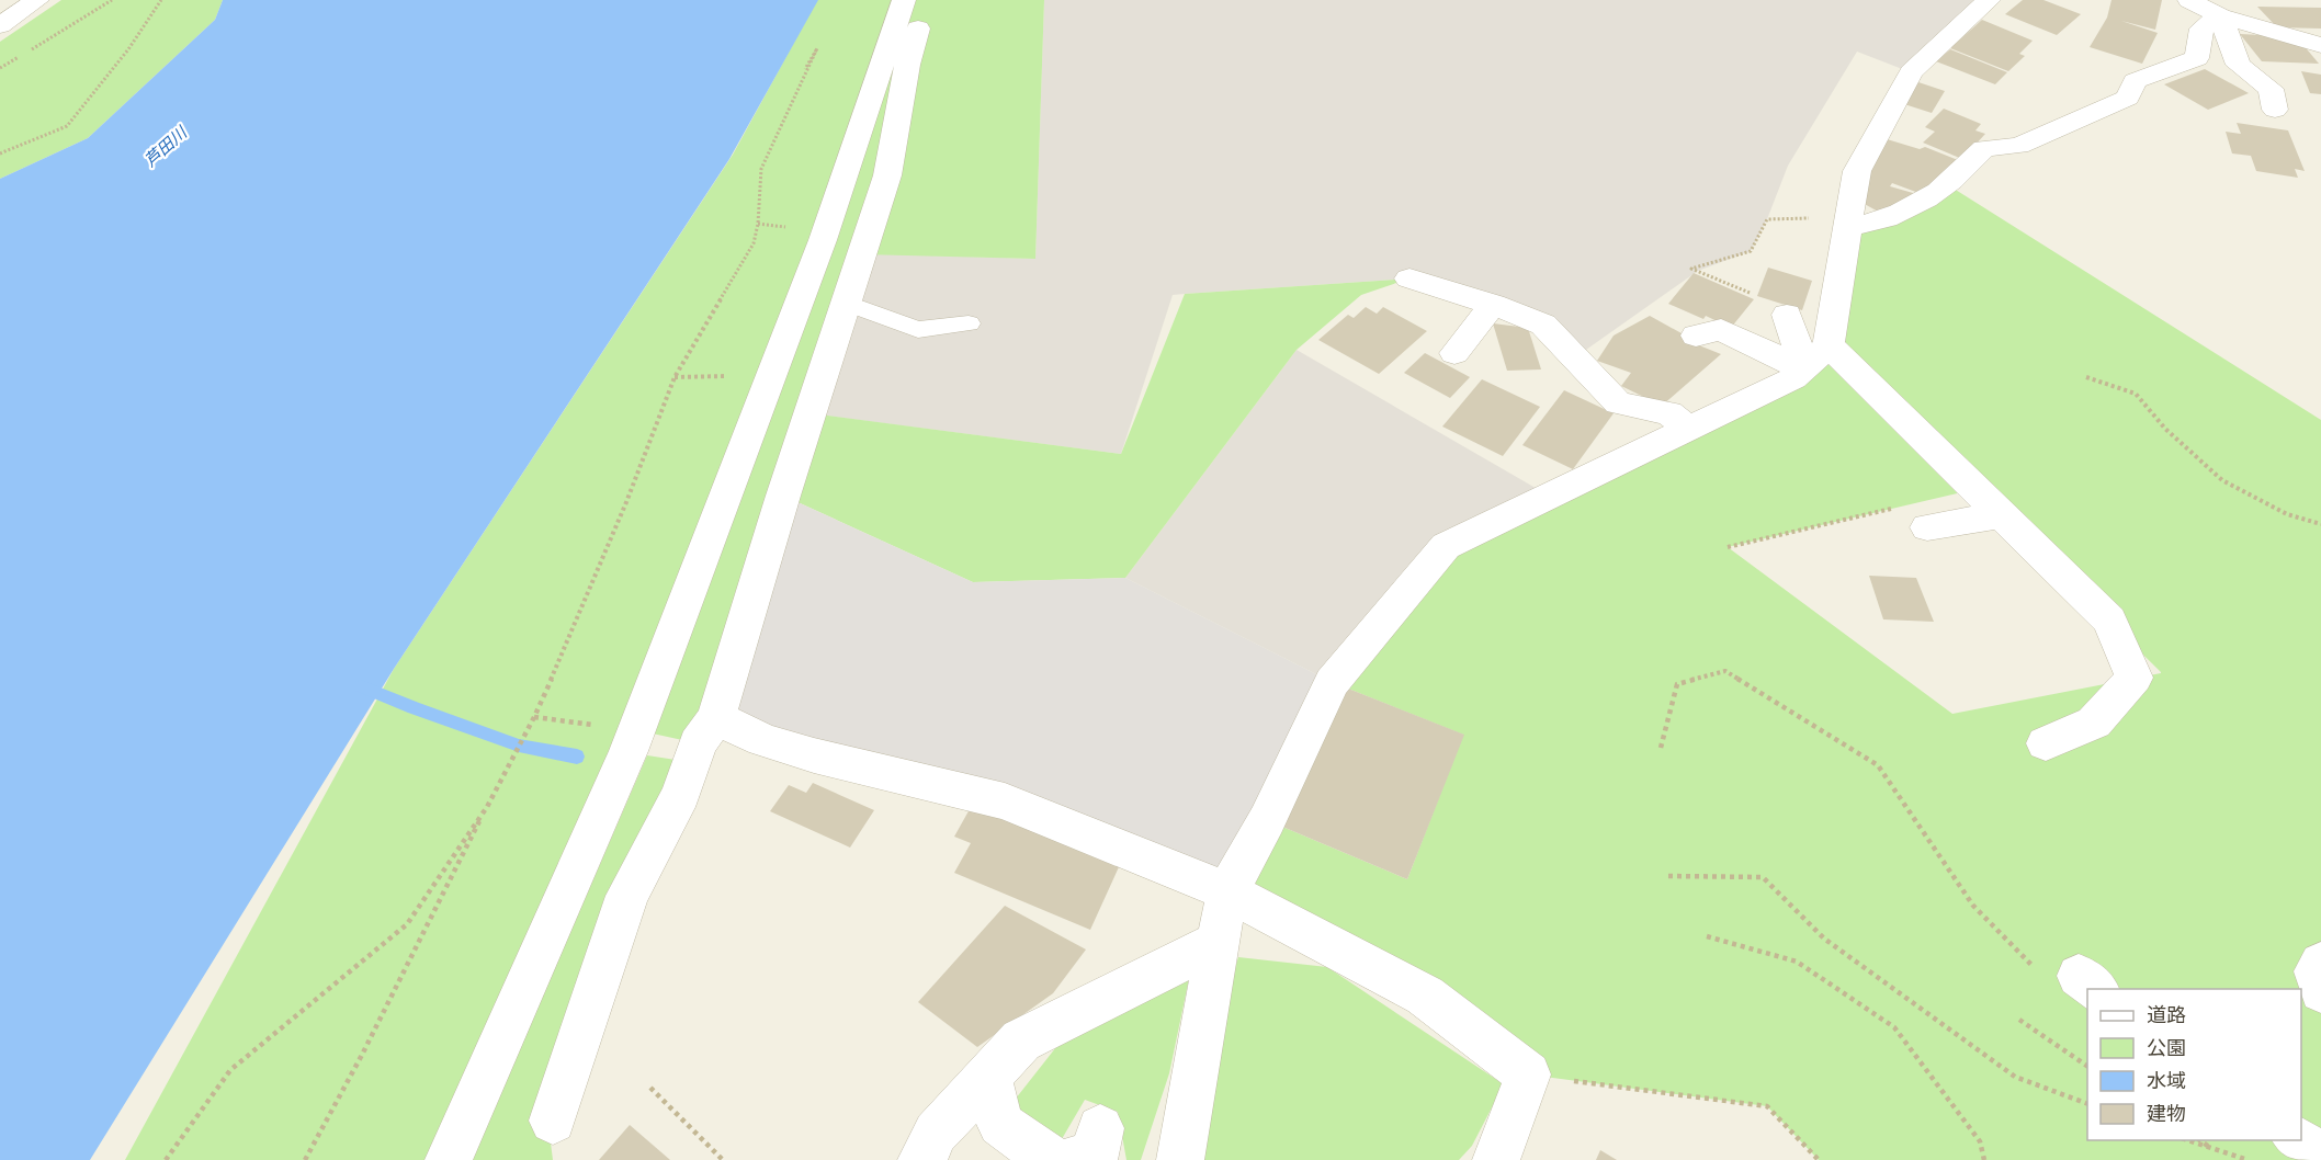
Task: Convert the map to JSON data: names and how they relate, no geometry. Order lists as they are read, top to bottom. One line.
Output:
{"water":["芦田川"],"legend":["道路","公園","水域","建物"]}
